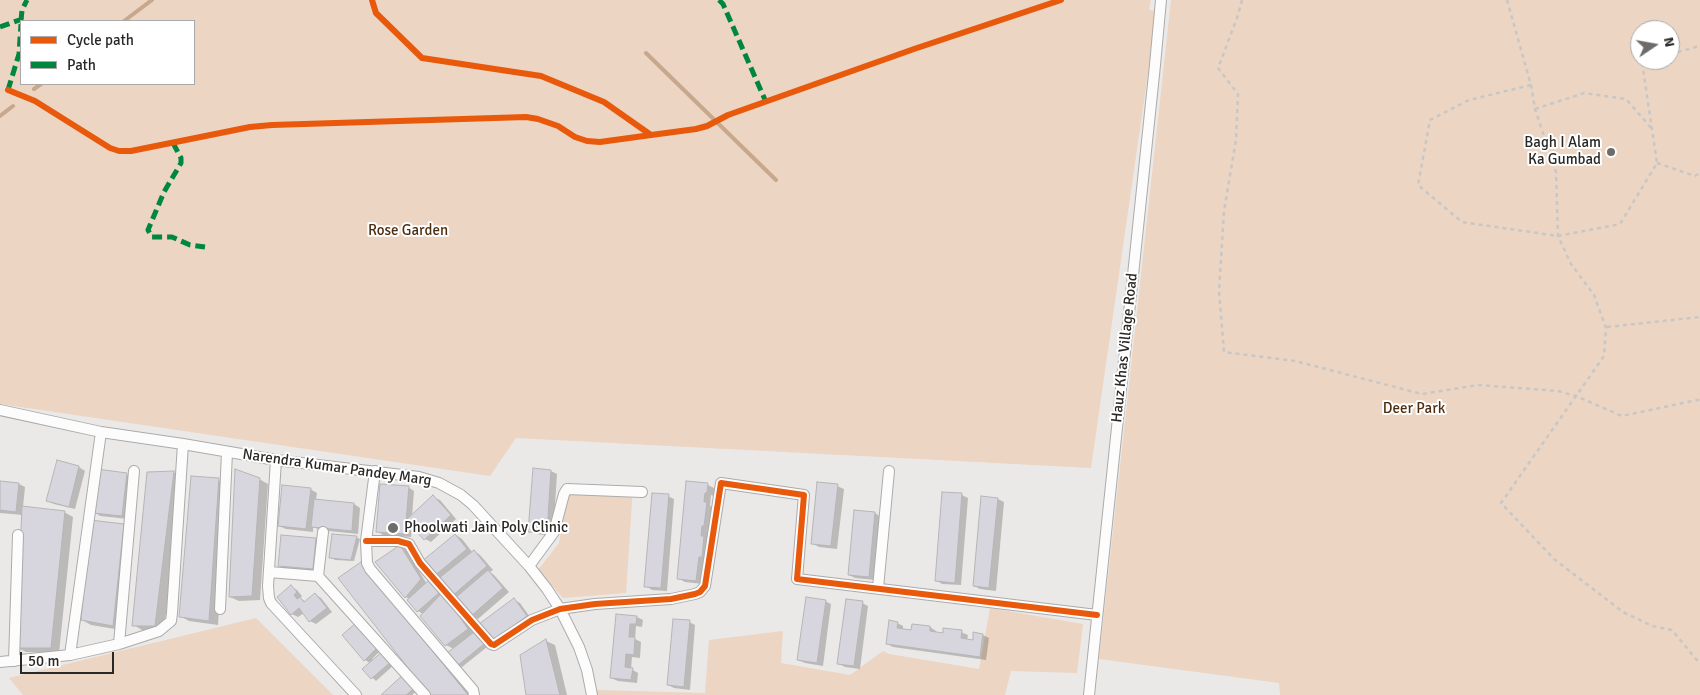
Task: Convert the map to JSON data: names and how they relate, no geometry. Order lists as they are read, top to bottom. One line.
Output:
{"streets":{"street":["Hauz Khas Village Road","Narendra Kumar Pandey Marg"]},"parks":["Rose Garden","Deer Park"],"places":["Bagh I Alam Ka Gumbad","Phoolwati Jain Poly Clinic"],"legend":["Cycle path","Path"],"scale_bar":"50 m","north":"right"}
